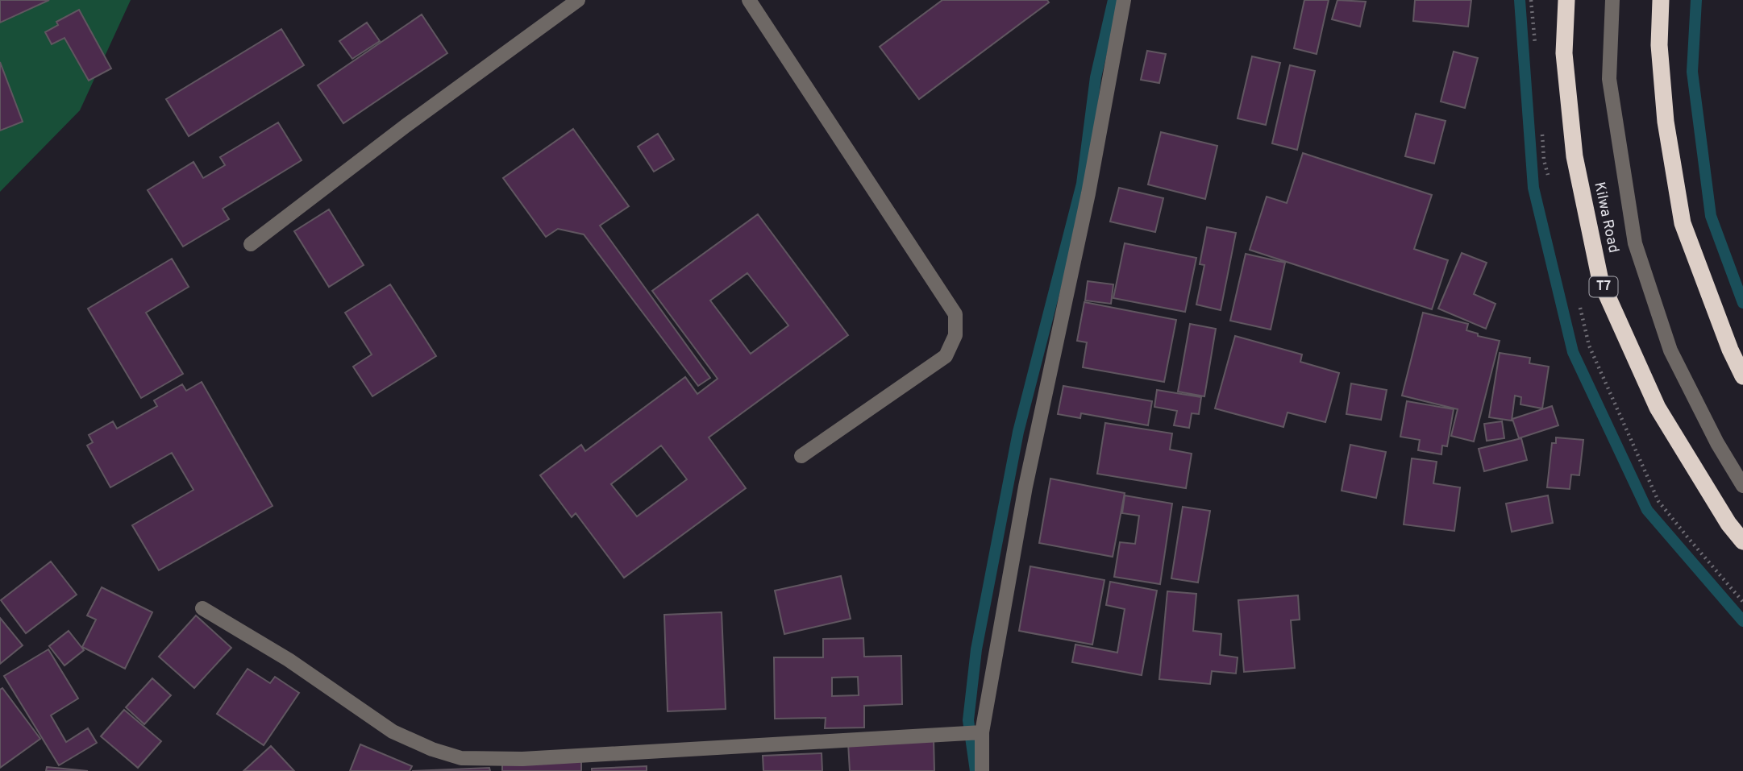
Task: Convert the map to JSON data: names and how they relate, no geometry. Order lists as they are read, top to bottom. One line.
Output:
{"streets":{"highway":["Kilwa Road","T7"]}}
